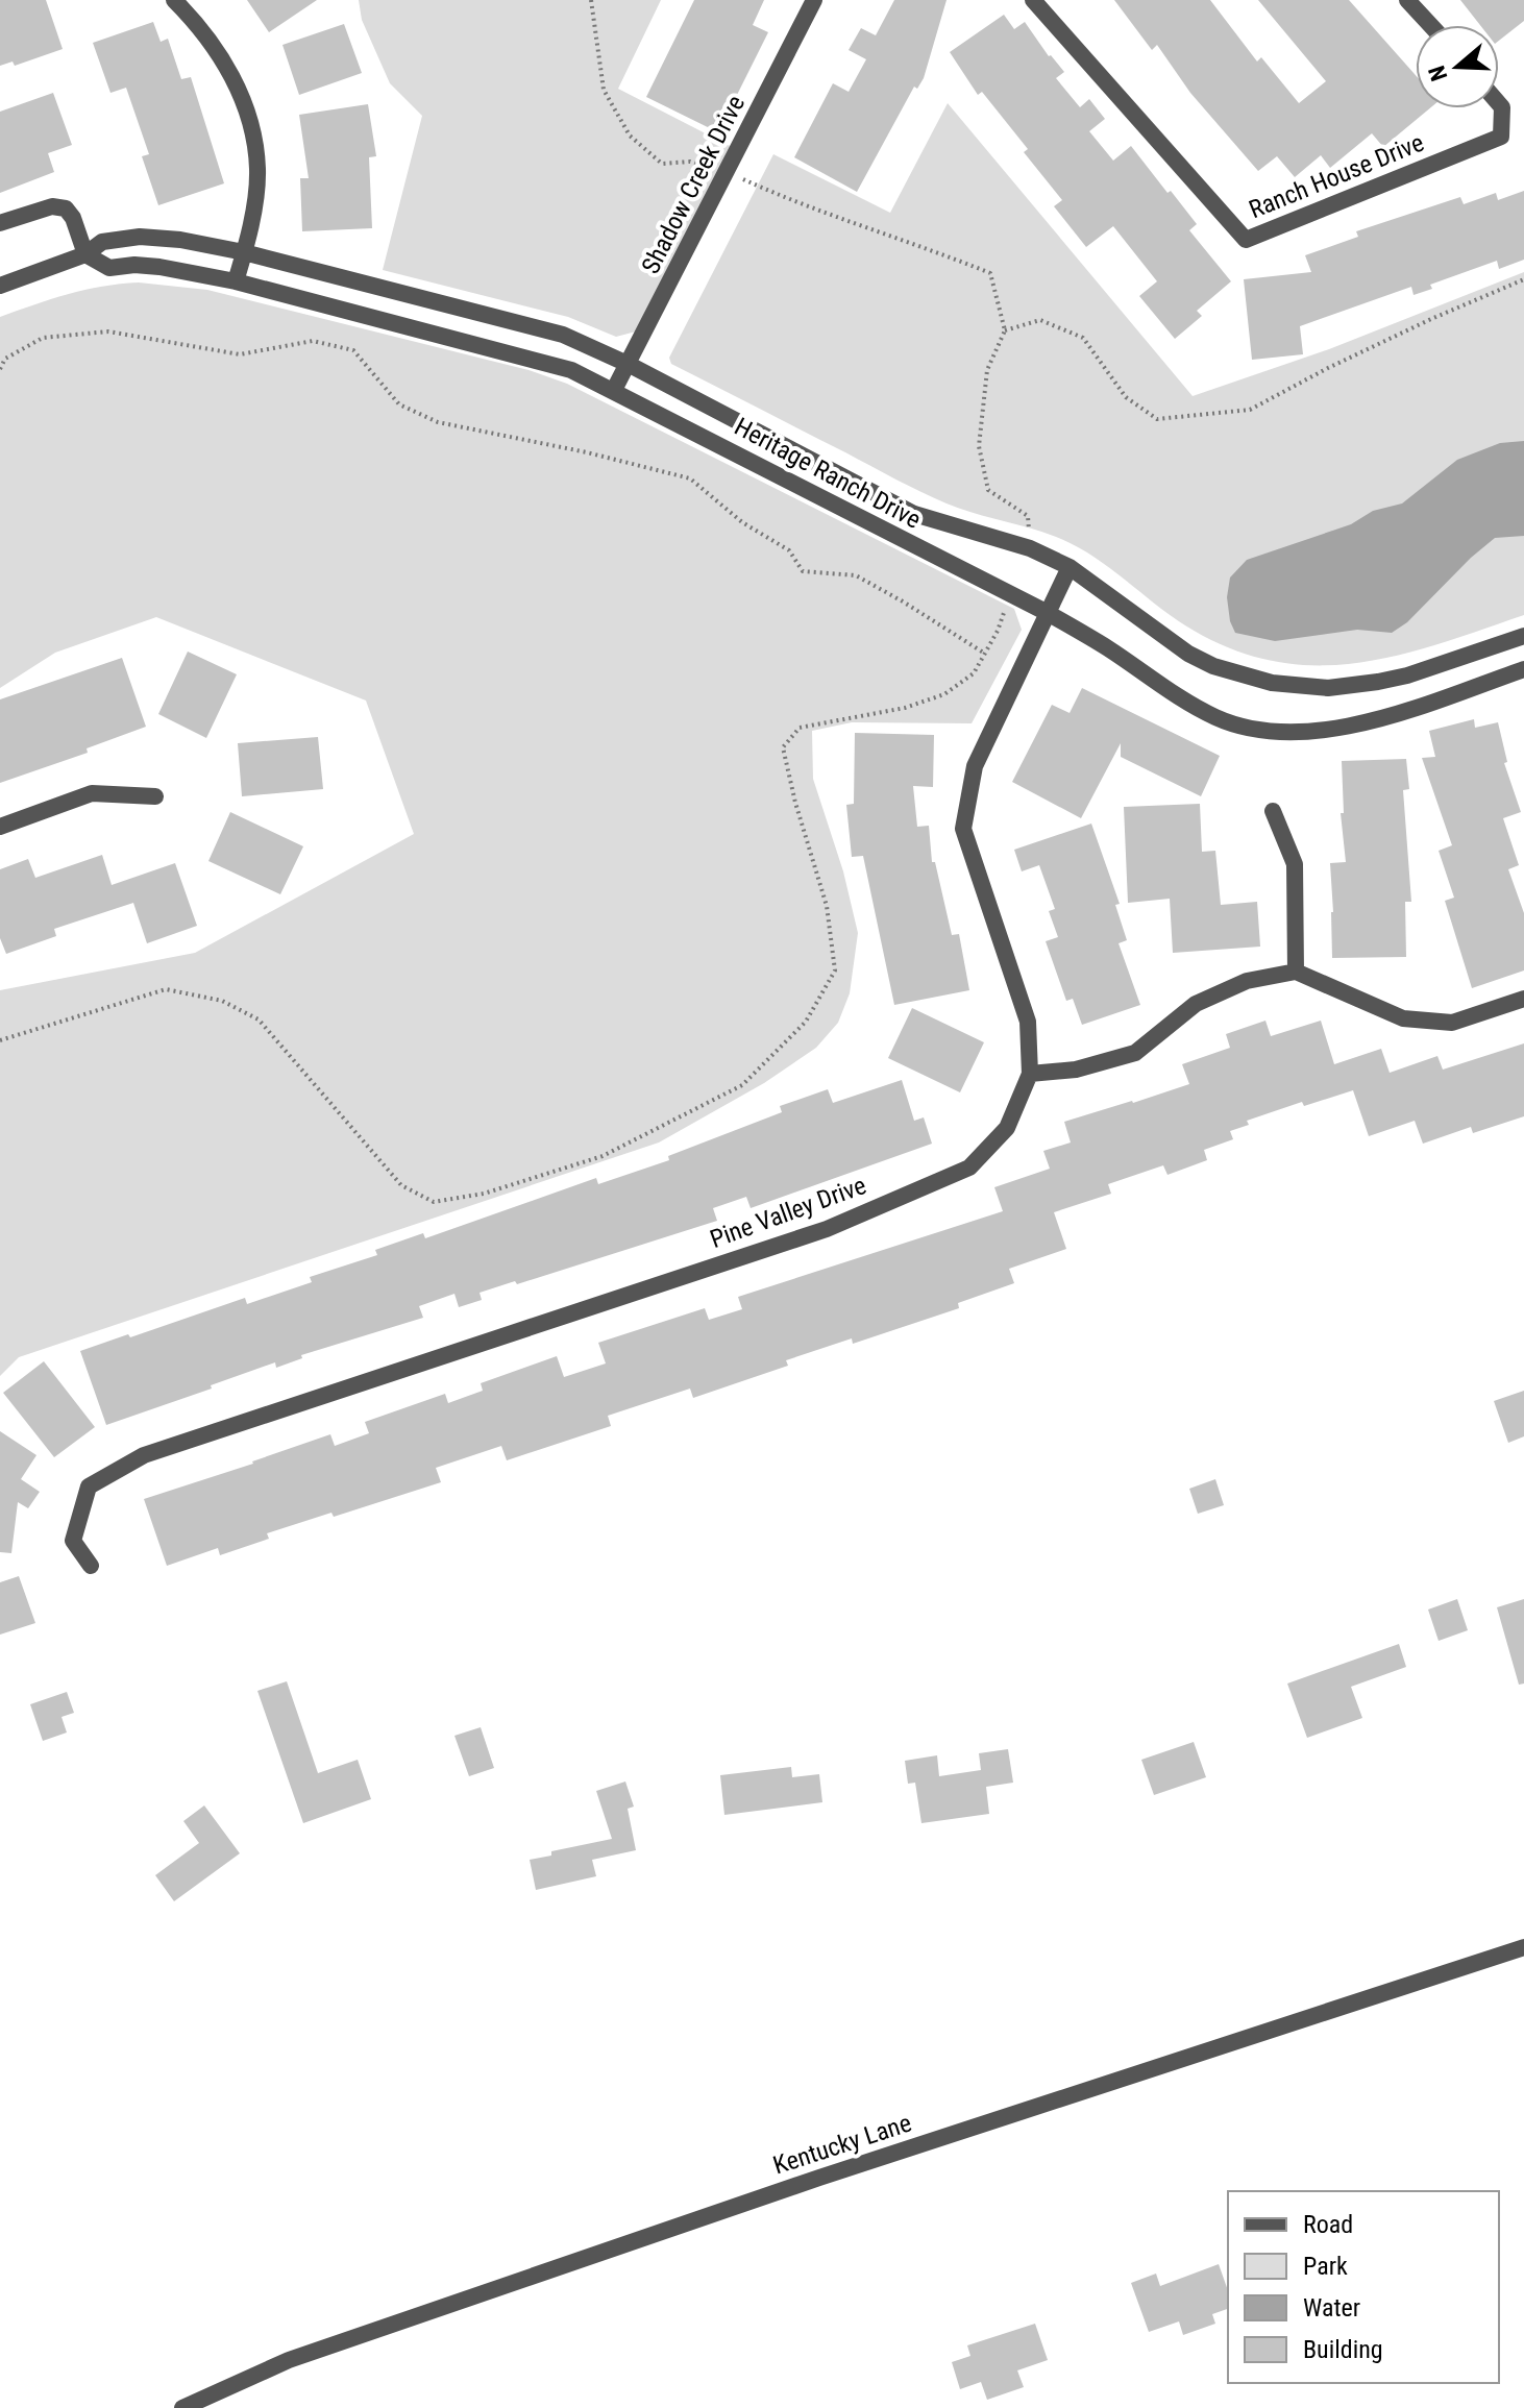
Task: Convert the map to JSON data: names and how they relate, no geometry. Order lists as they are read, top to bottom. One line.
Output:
{"streets":{"street":["Ranch House Drive","Shadow Creek Drive","Heritage Ranch Drive","Pine Valley Drive","Kentucky Lane"]},"crossings":[["Shadow Creek Drive","Heritage Ranch Drive"],["Heritage Ranch Drive","Pine Valley Drive"]],"legend":["Road","Park","Water","Building"],"north":"left"}
